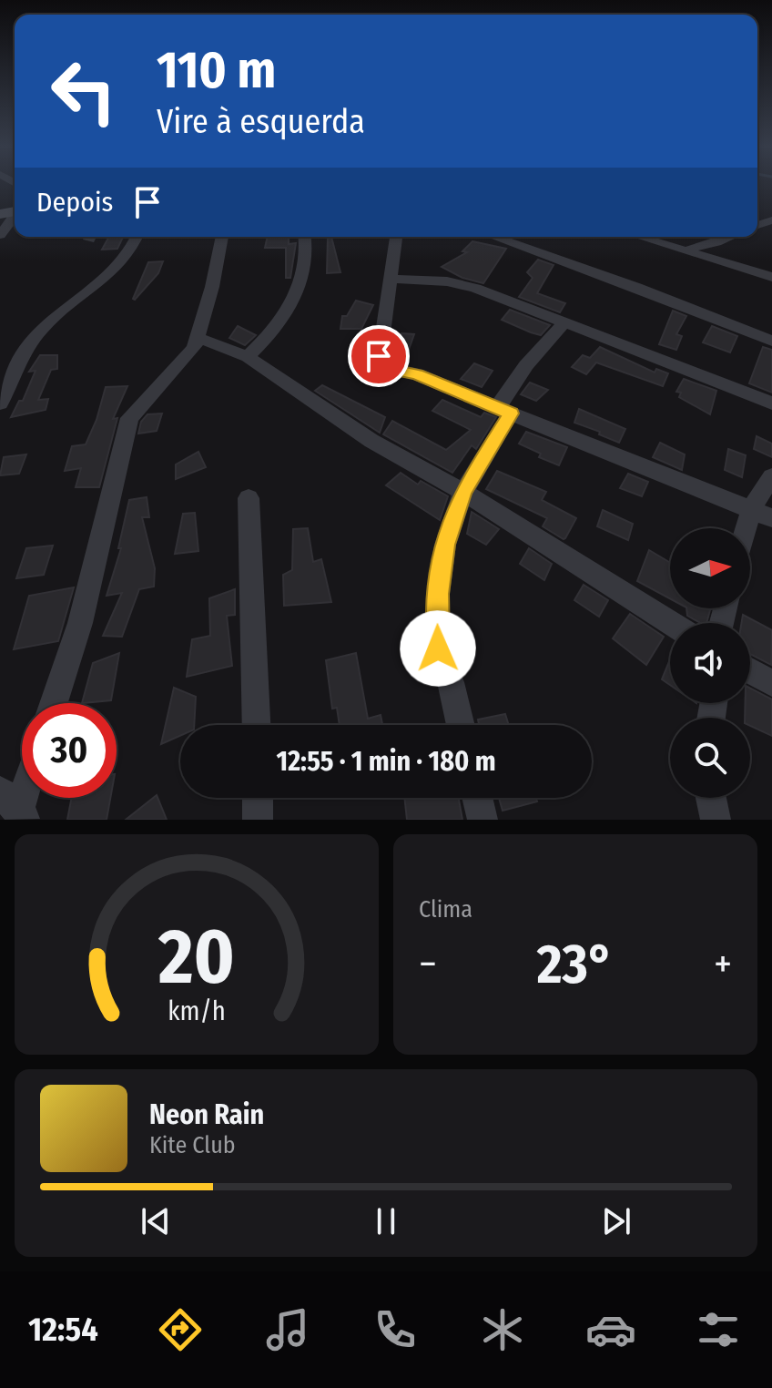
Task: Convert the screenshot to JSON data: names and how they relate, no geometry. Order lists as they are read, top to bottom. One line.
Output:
{"north":"right","page":{"turn":["110 m","Vire à esquerda"],"then":"Depois","limit":"30","trip":"12:55 · 1 min · 180 m","tile":"Clima","heat":["−","23°","+"],"song":["Neon Rain","Kite Club"],"tabs":"12:54","gauge":["20","km/h"]}}
